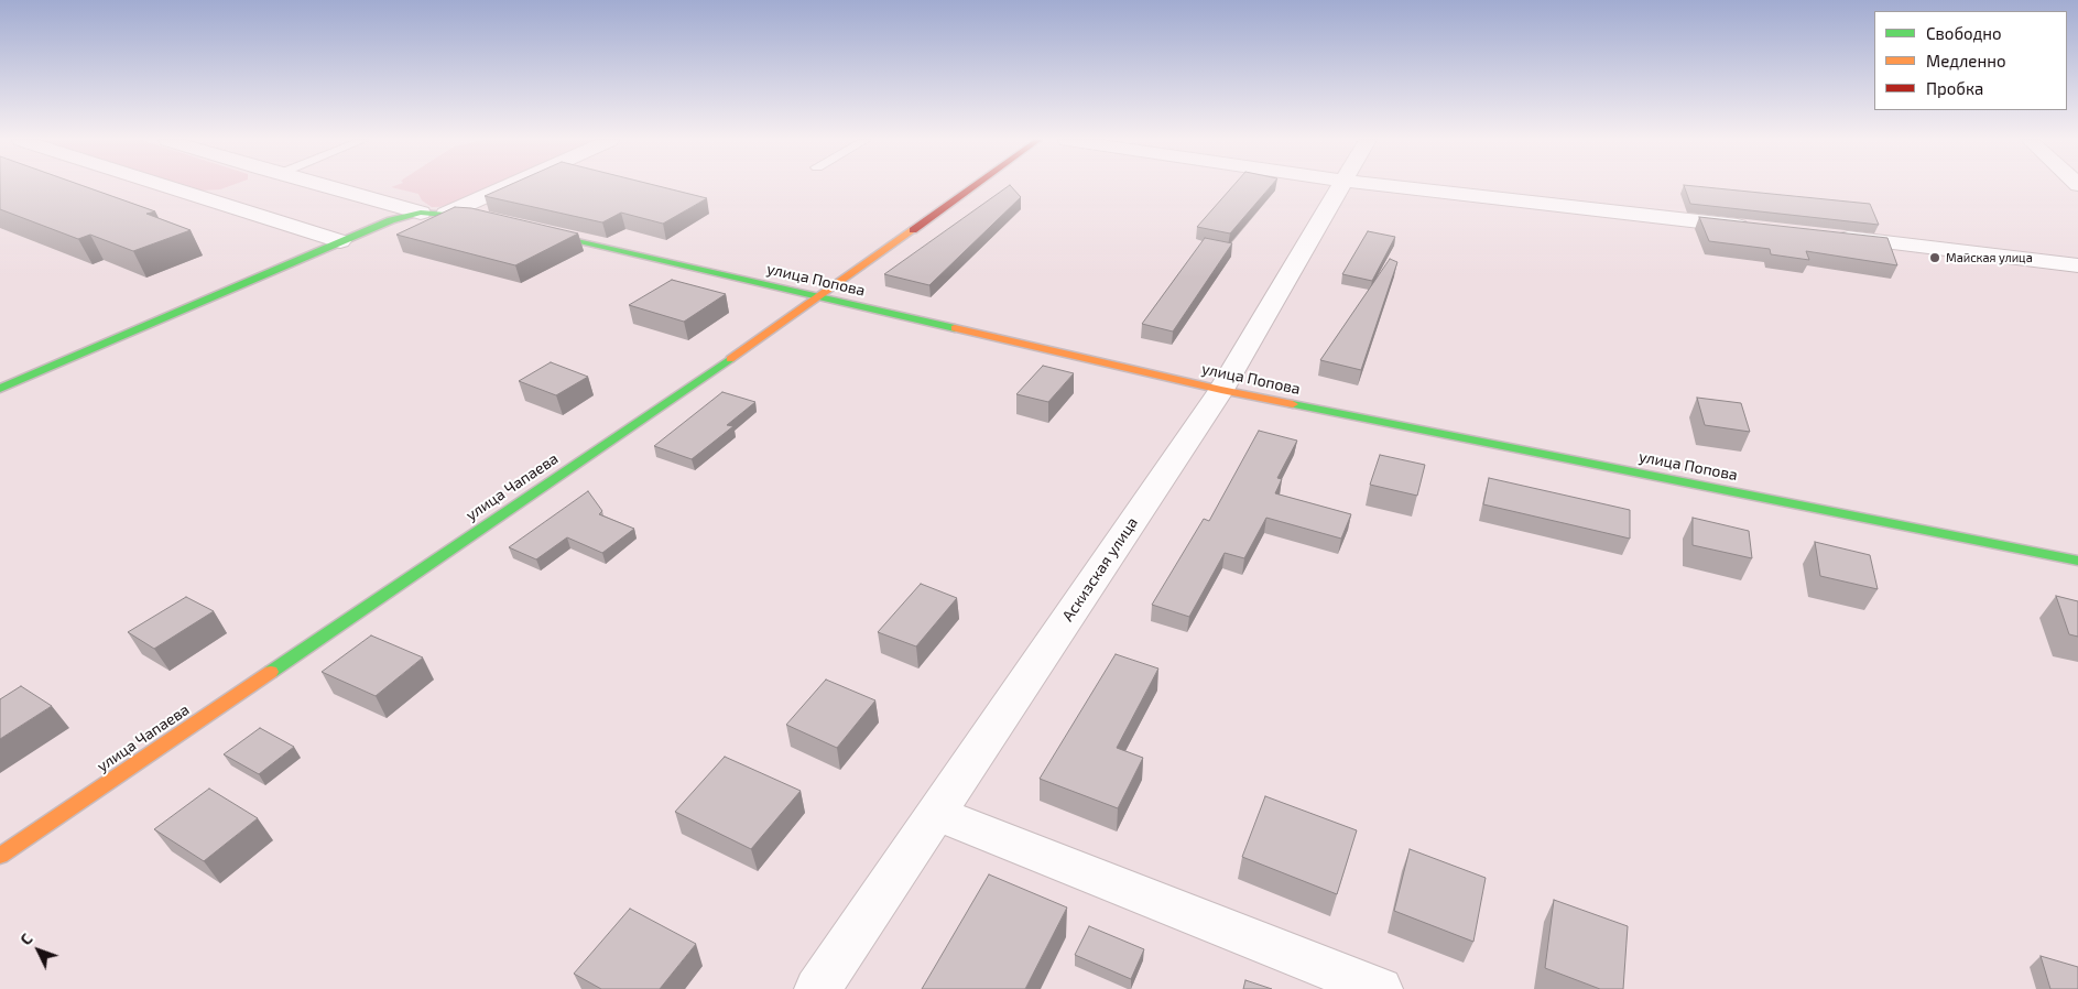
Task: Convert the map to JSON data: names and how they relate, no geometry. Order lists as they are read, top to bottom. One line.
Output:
{"streets":{"street":["улица Попова","улица Чапаева","Аскизская улица"]},"crossings":[["улица Попова","улица Чапаева"],["улица Попова","Аскизская улица"]],"places":["Майская улица"],"legend":["Свободно","Медленно","Пробка"],"north":"top left"}
